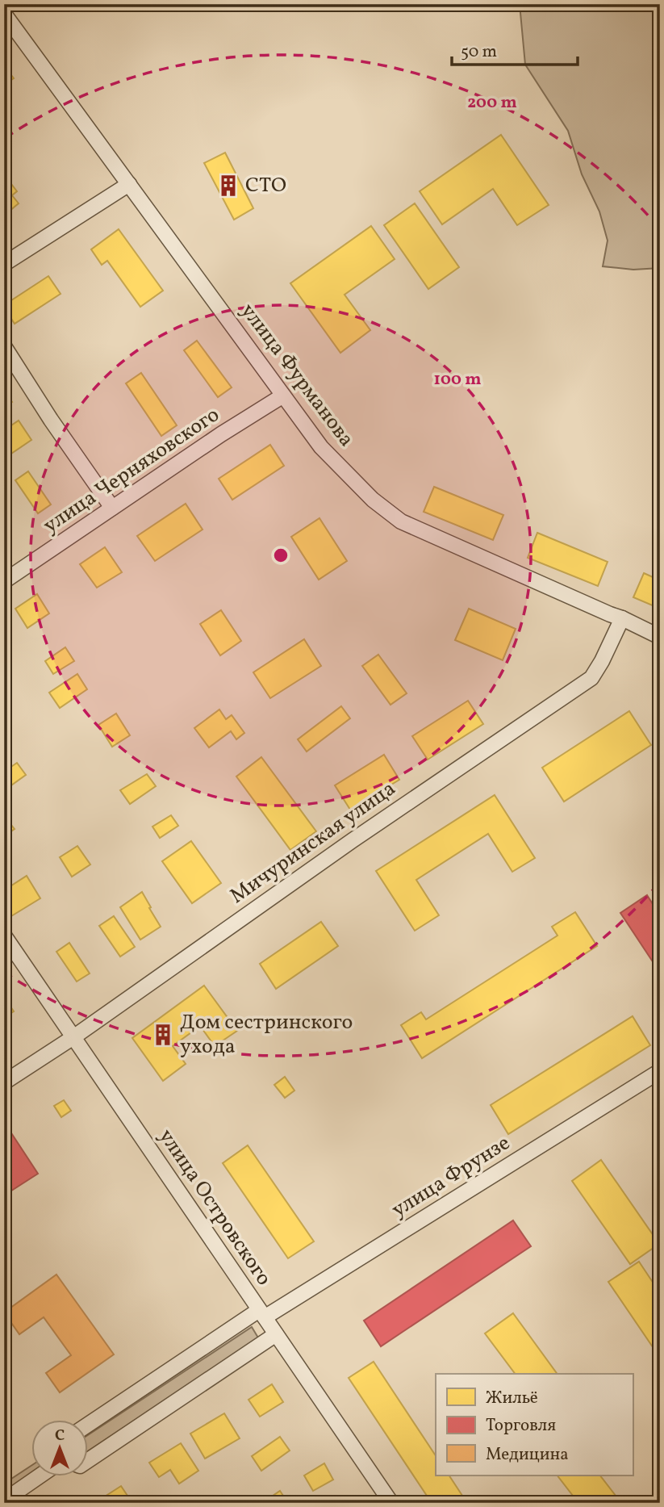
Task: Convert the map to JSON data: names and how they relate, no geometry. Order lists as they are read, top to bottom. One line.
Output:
{"streets":{"street":["улица Фурманова","улица Черняховского","Мичуринская улица","улица Фрунзе","улица Островского"]},"crossings":[["улица Фурманова","улица Черняховского"],["улица Фурманова","Мичуринская улица"],["Мичуринская улица","улица Островского"],["улица Фрунзе","улица Островского"]],"places":{"building":["СТО","Дом сестринского ухода"]},"legend":["Жильё","Торговля","Медицина"],"scale_bar":"50 m","north":"top","rings":["200 m","100 m"]}
